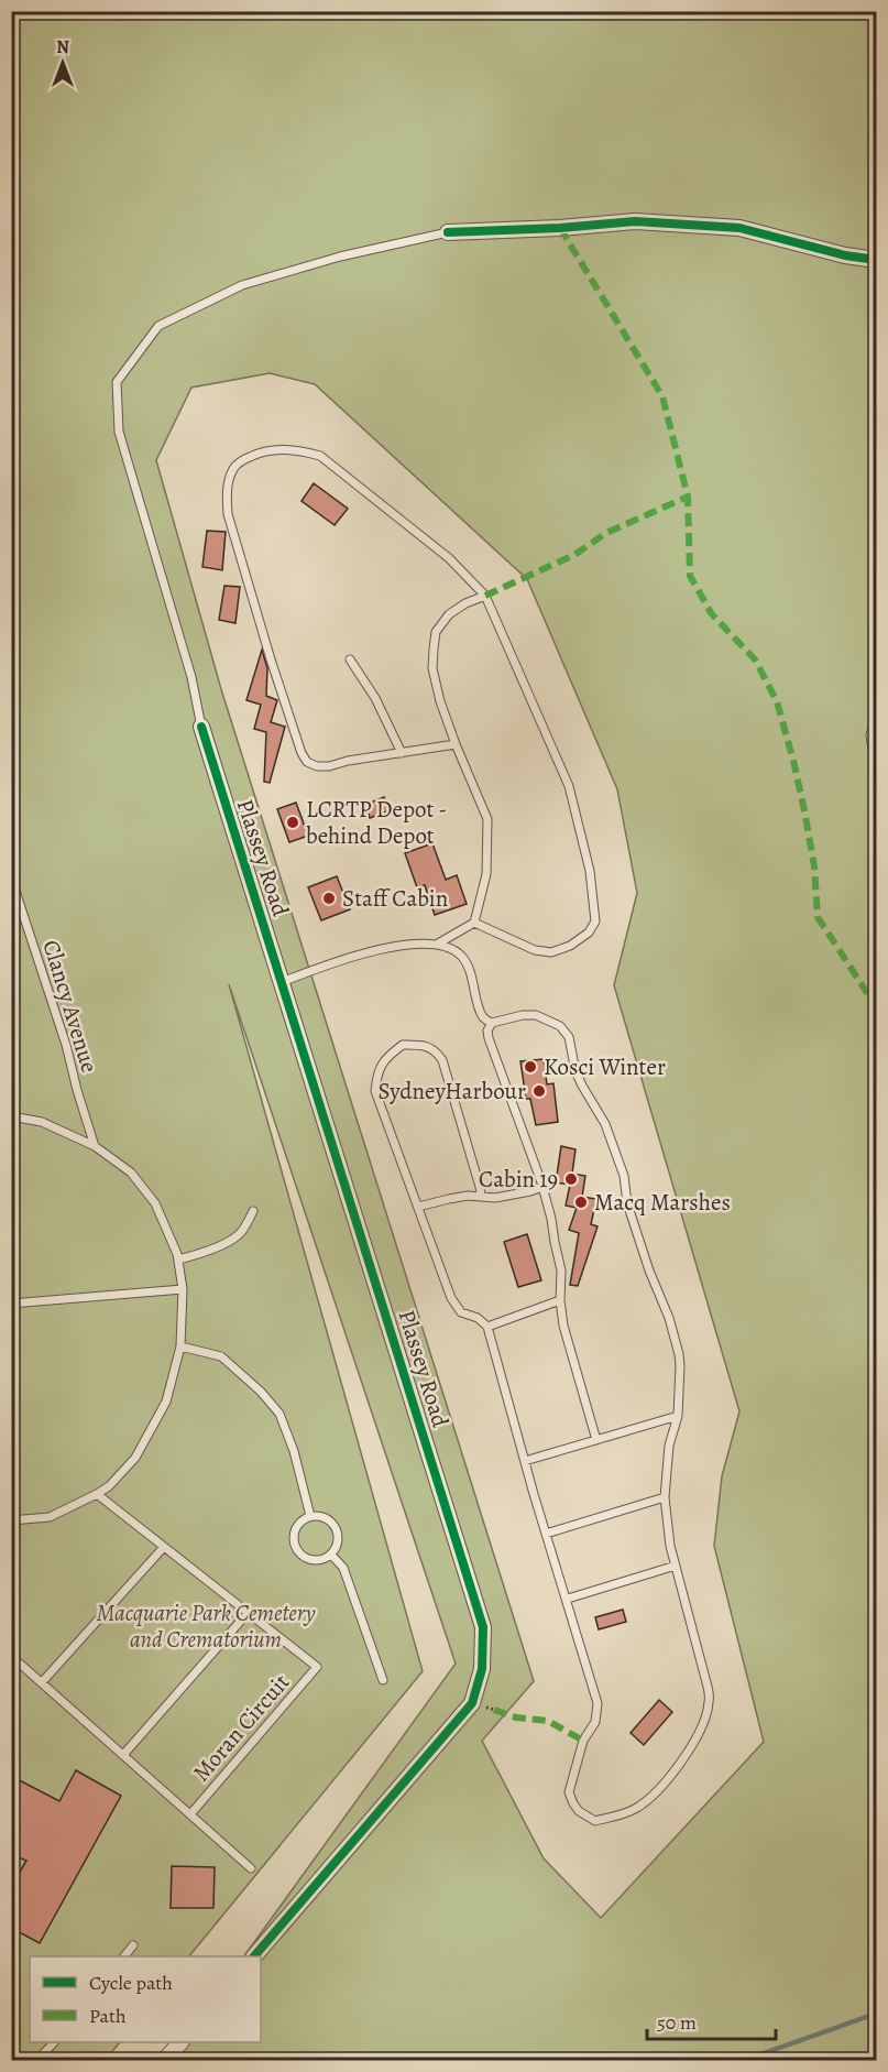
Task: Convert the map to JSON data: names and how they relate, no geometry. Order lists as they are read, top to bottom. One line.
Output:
{"streets":{"street":["Plassey Road"],"lane":["Clancy Avenue","Moran Circuit"]},"parks":["Macquarie Park Cemetery and Crematorium"],"places":["LCRTP Depot - behind Depot","Staff Cabin","Kosci Winter","SydneyHarbour","Cabin 19","Macq Marshes"],"legend":["Cycle path","Path"],"scale_bar":"50 m","north":"top"}
